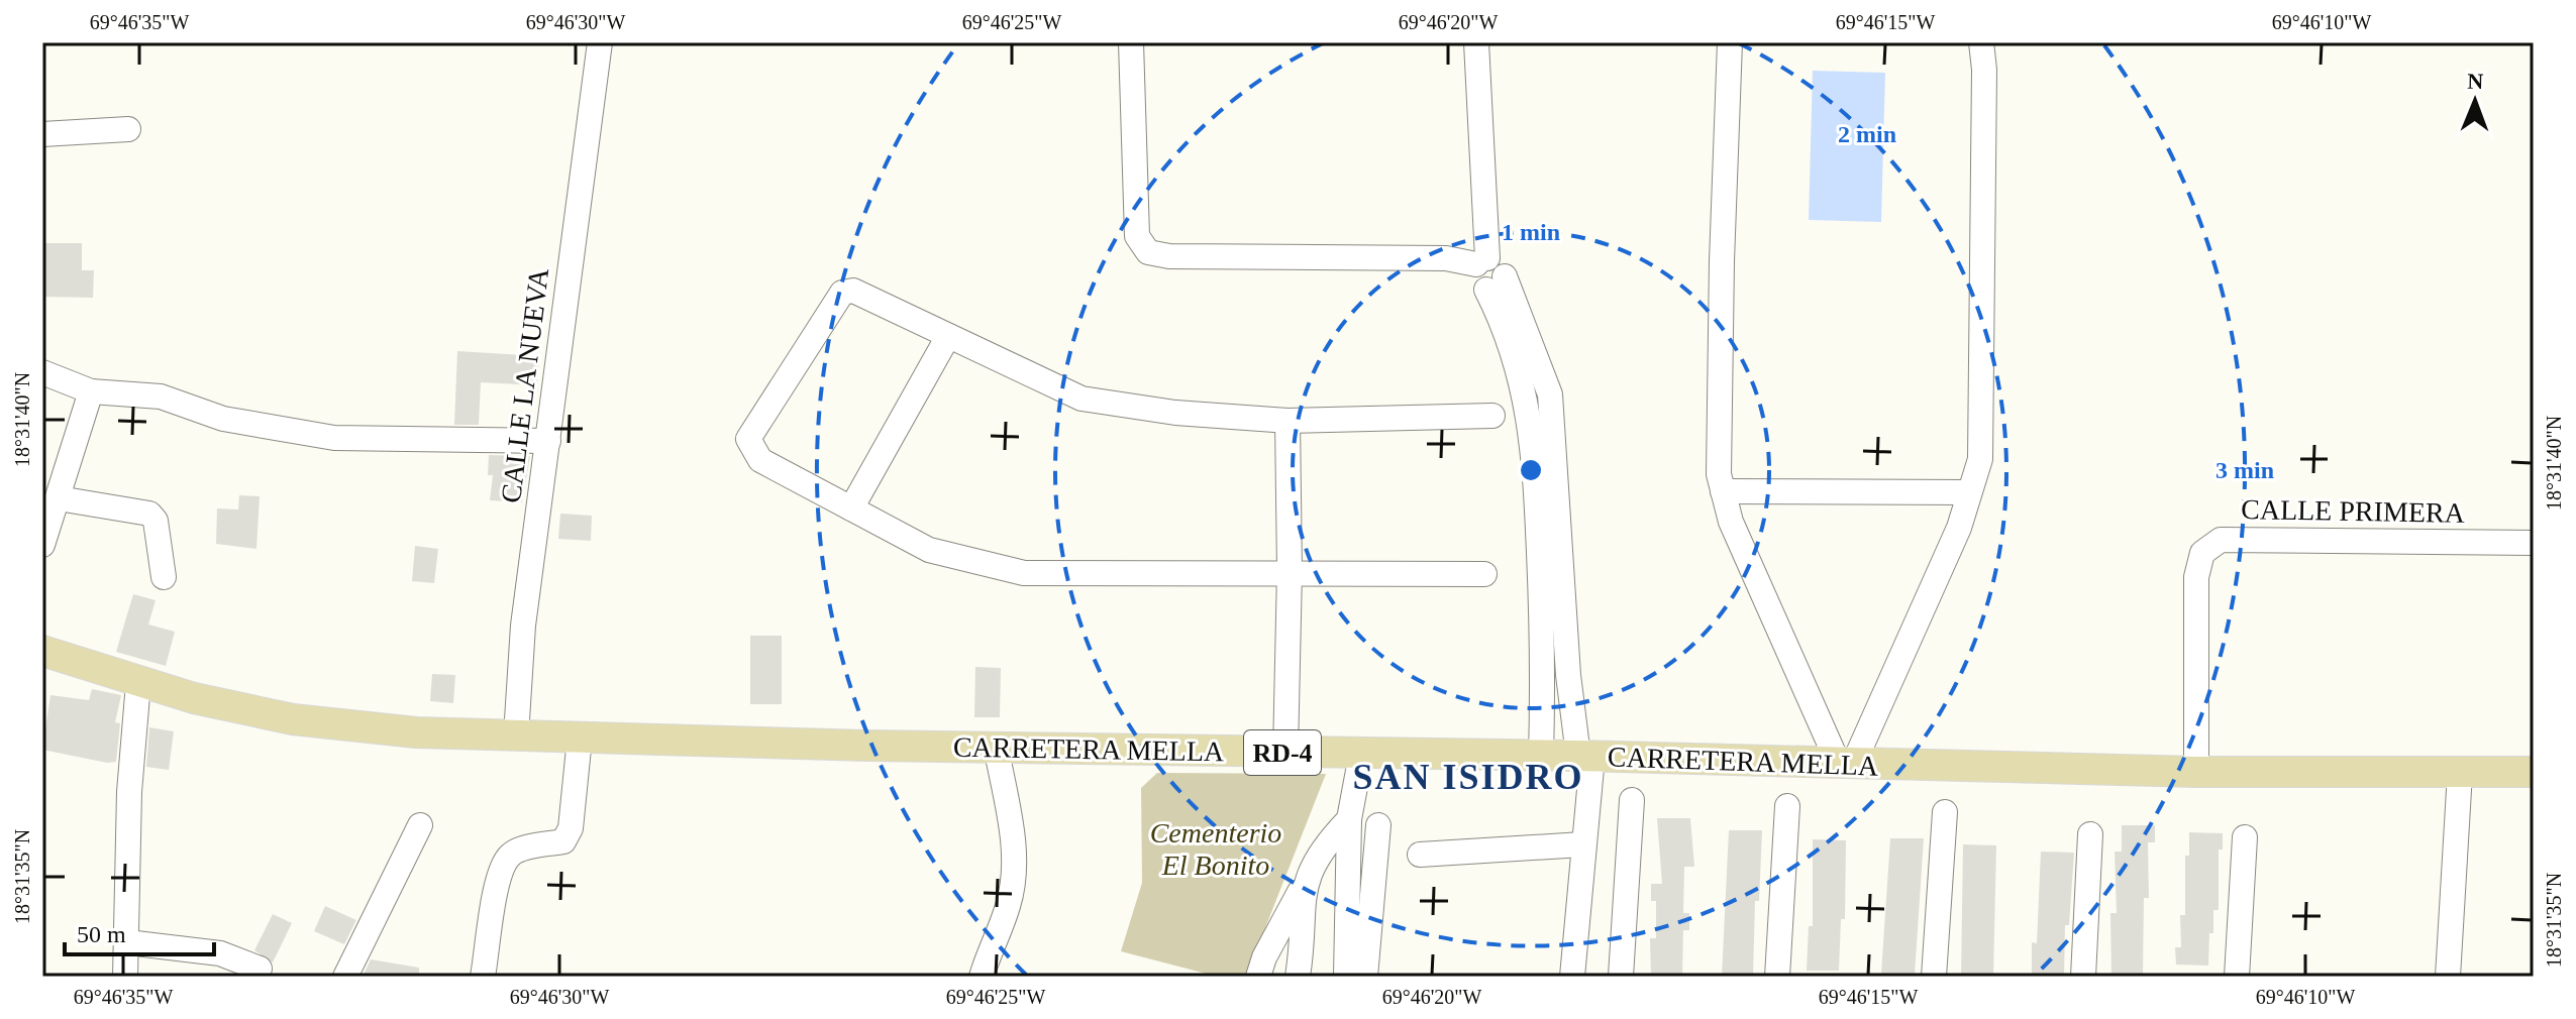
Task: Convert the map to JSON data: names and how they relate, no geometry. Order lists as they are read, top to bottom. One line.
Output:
{"streets":{"main road":["CARRETERA MELLA","RD-4"],"street":["CALLE LA NUEVA","CALLE PRIMERA"]},"crossings":[["CALLE LA NUEVA","CARRETERA MELLA"],["CALLE PRIMERA","CARRETERA MELLA"]],"districts":["SAN ISIDRO"],"parks":["Cementerio El Bonito"],"scale_bar":"50 m","north":"top","coordinates":["69°46'35\"W","69°46'30\"W","69°46'25\"W","69°46'20\"W","69°46'15\"W","69°46'10\"W","18°31'40\"N","18°31'35\"N"],"rings":["2 min","1 min","3 min"]}
